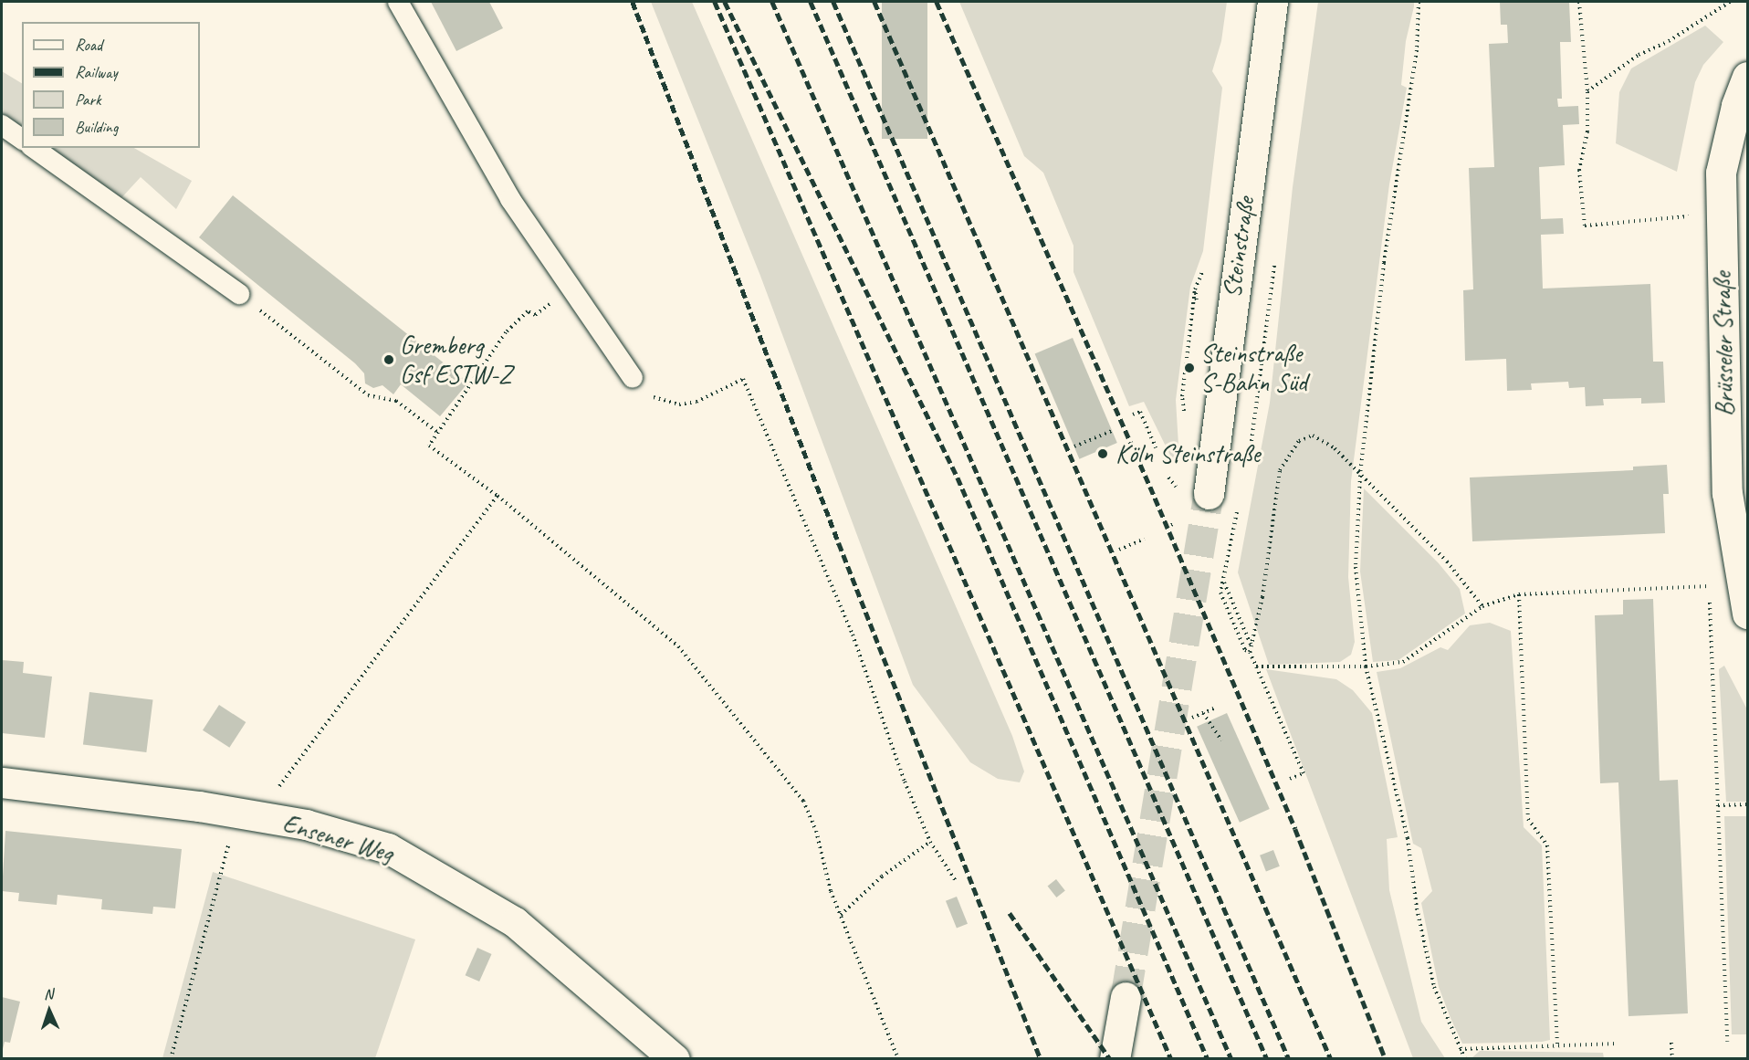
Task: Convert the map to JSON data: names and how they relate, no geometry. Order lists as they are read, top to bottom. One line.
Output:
{"streets":{"street":["Steinstraße","Brüsseler Straße","Ensener Weg"]},"places":["Gremberg Gsf ESTW-Z","Steinstraße S-Bahn Süd","Köln Steinstraße"],"legend":["Road","Railway","Park","Building"],"north":"top"}
